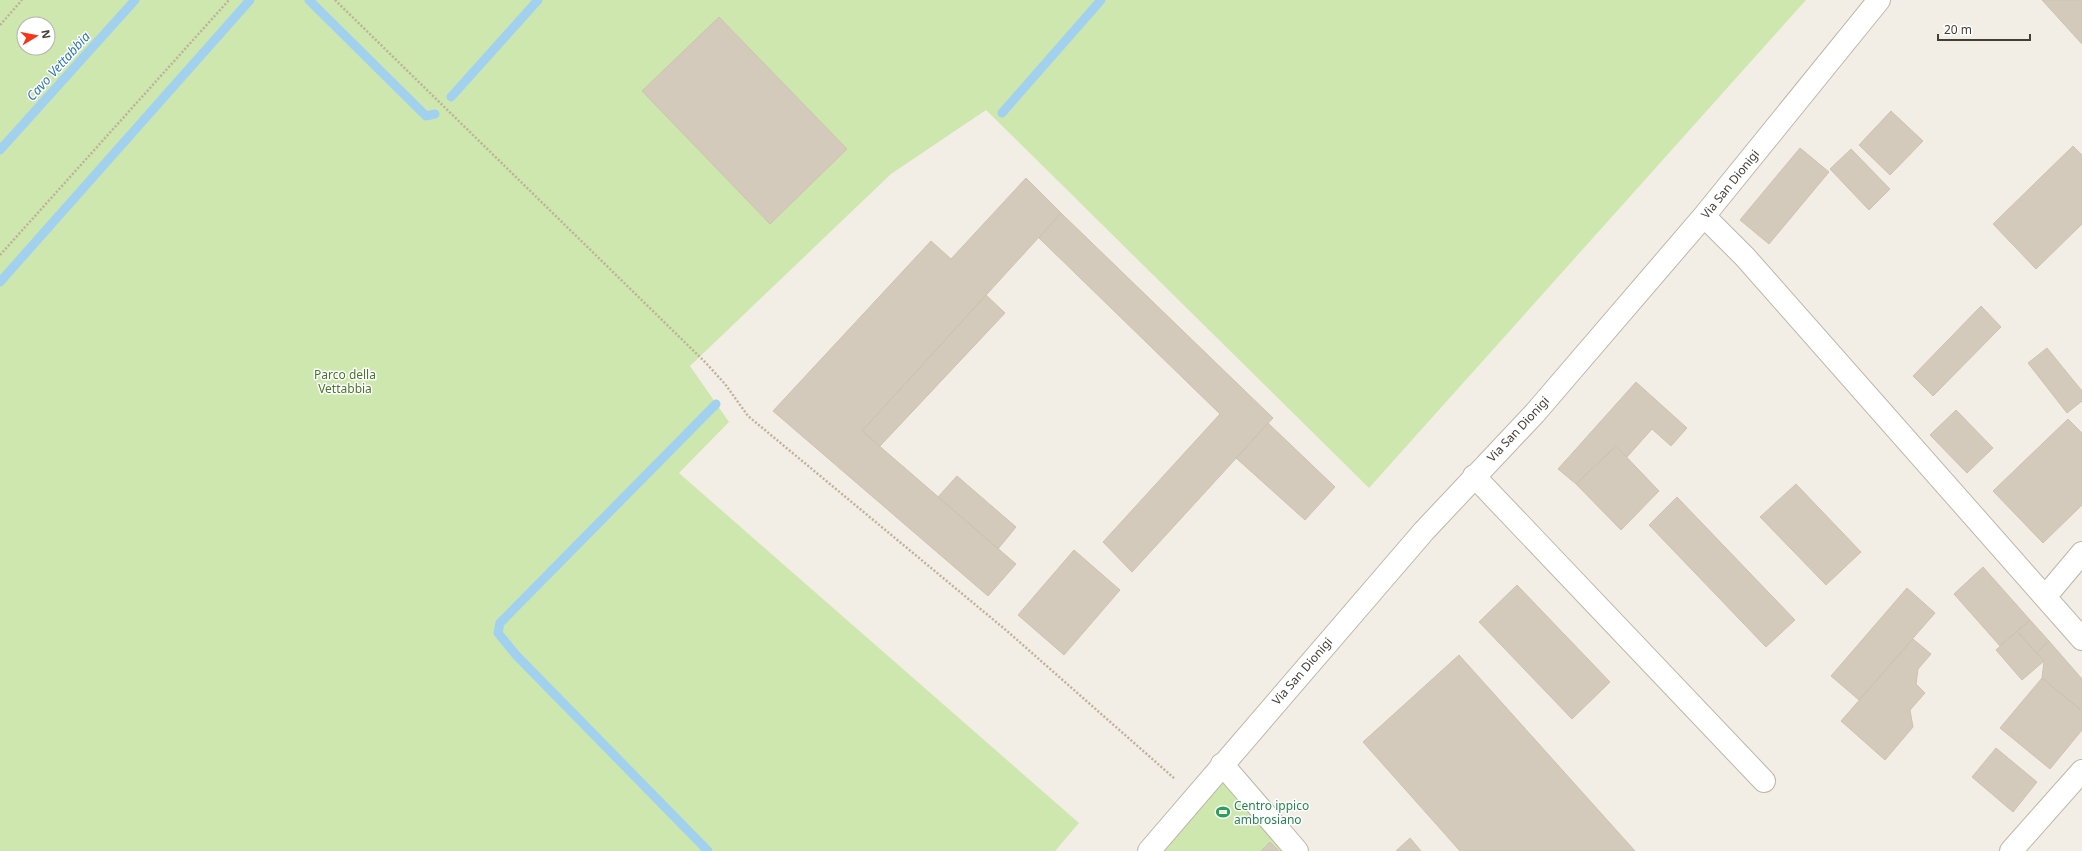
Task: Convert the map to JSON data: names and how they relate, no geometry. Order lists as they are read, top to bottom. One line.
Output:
{"streets":{"street":["Via San Dionigi"]},"water":["Cavo Vettabbia"],"parks":["Parco della Vettabbia"],"places":{"sports":["Centro ippico ambrosiano"]},"scale_bar":"20 m","north":"right"}
